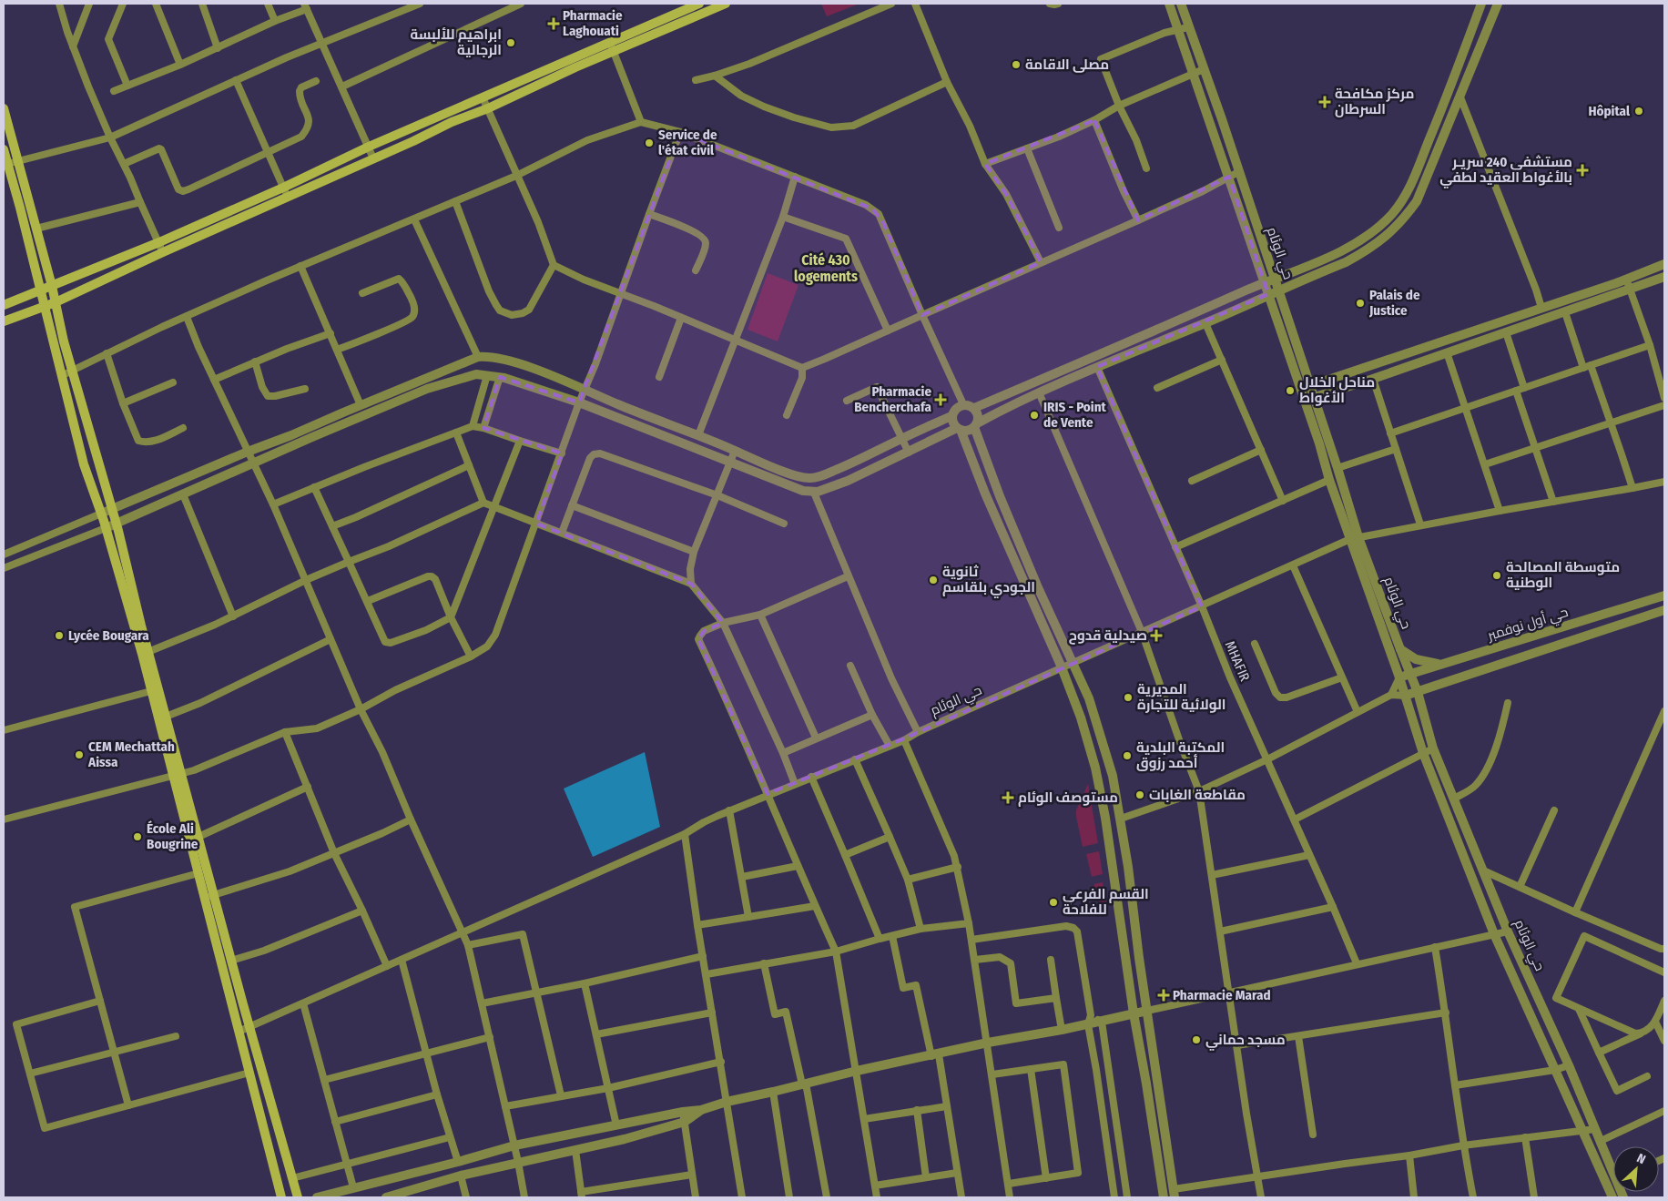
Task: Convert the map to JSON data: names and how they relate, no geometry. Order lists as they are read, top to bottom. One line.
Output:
{"streets":{"street":["حي الوئام","حي أول نوفمبر","MHAFIR"]},"crossings":[["حي الوئام","حي أول نوفمبر"],["حي الوئام","MHAFIR"]],"districts":["Cité 430 logements"],"places":{"health":["Pharmacie Laghouati","مركز مكافحة السرطان","مستشفى 240 سريـر بالأغواط العقيد لطفي","Pharmacie Bencherchafa","صيدلية قدوح","مستوصف الوئام","Pharmacie Marad"],"other":["ابراهيم للألبسة الرجالية","مصلى الاقامة","Hôpital","Service de l'état civil","Palais de Justice","مناحل الخلال الأغواط","IRIS - Point de Vente","متوسطة المصالحة الوطنية","ثانوية الجودي بلقاسم","Lycée Bougara","المديرية الولائية للتجارة","CEM Mechattah Aissa","المكتبة البلدية أحمد رزوق","مقاطعة الغابات","École Ali Bougrine","القسم الفرعي للفلاحة","مسجد حماني"]},"north":"top right"}
